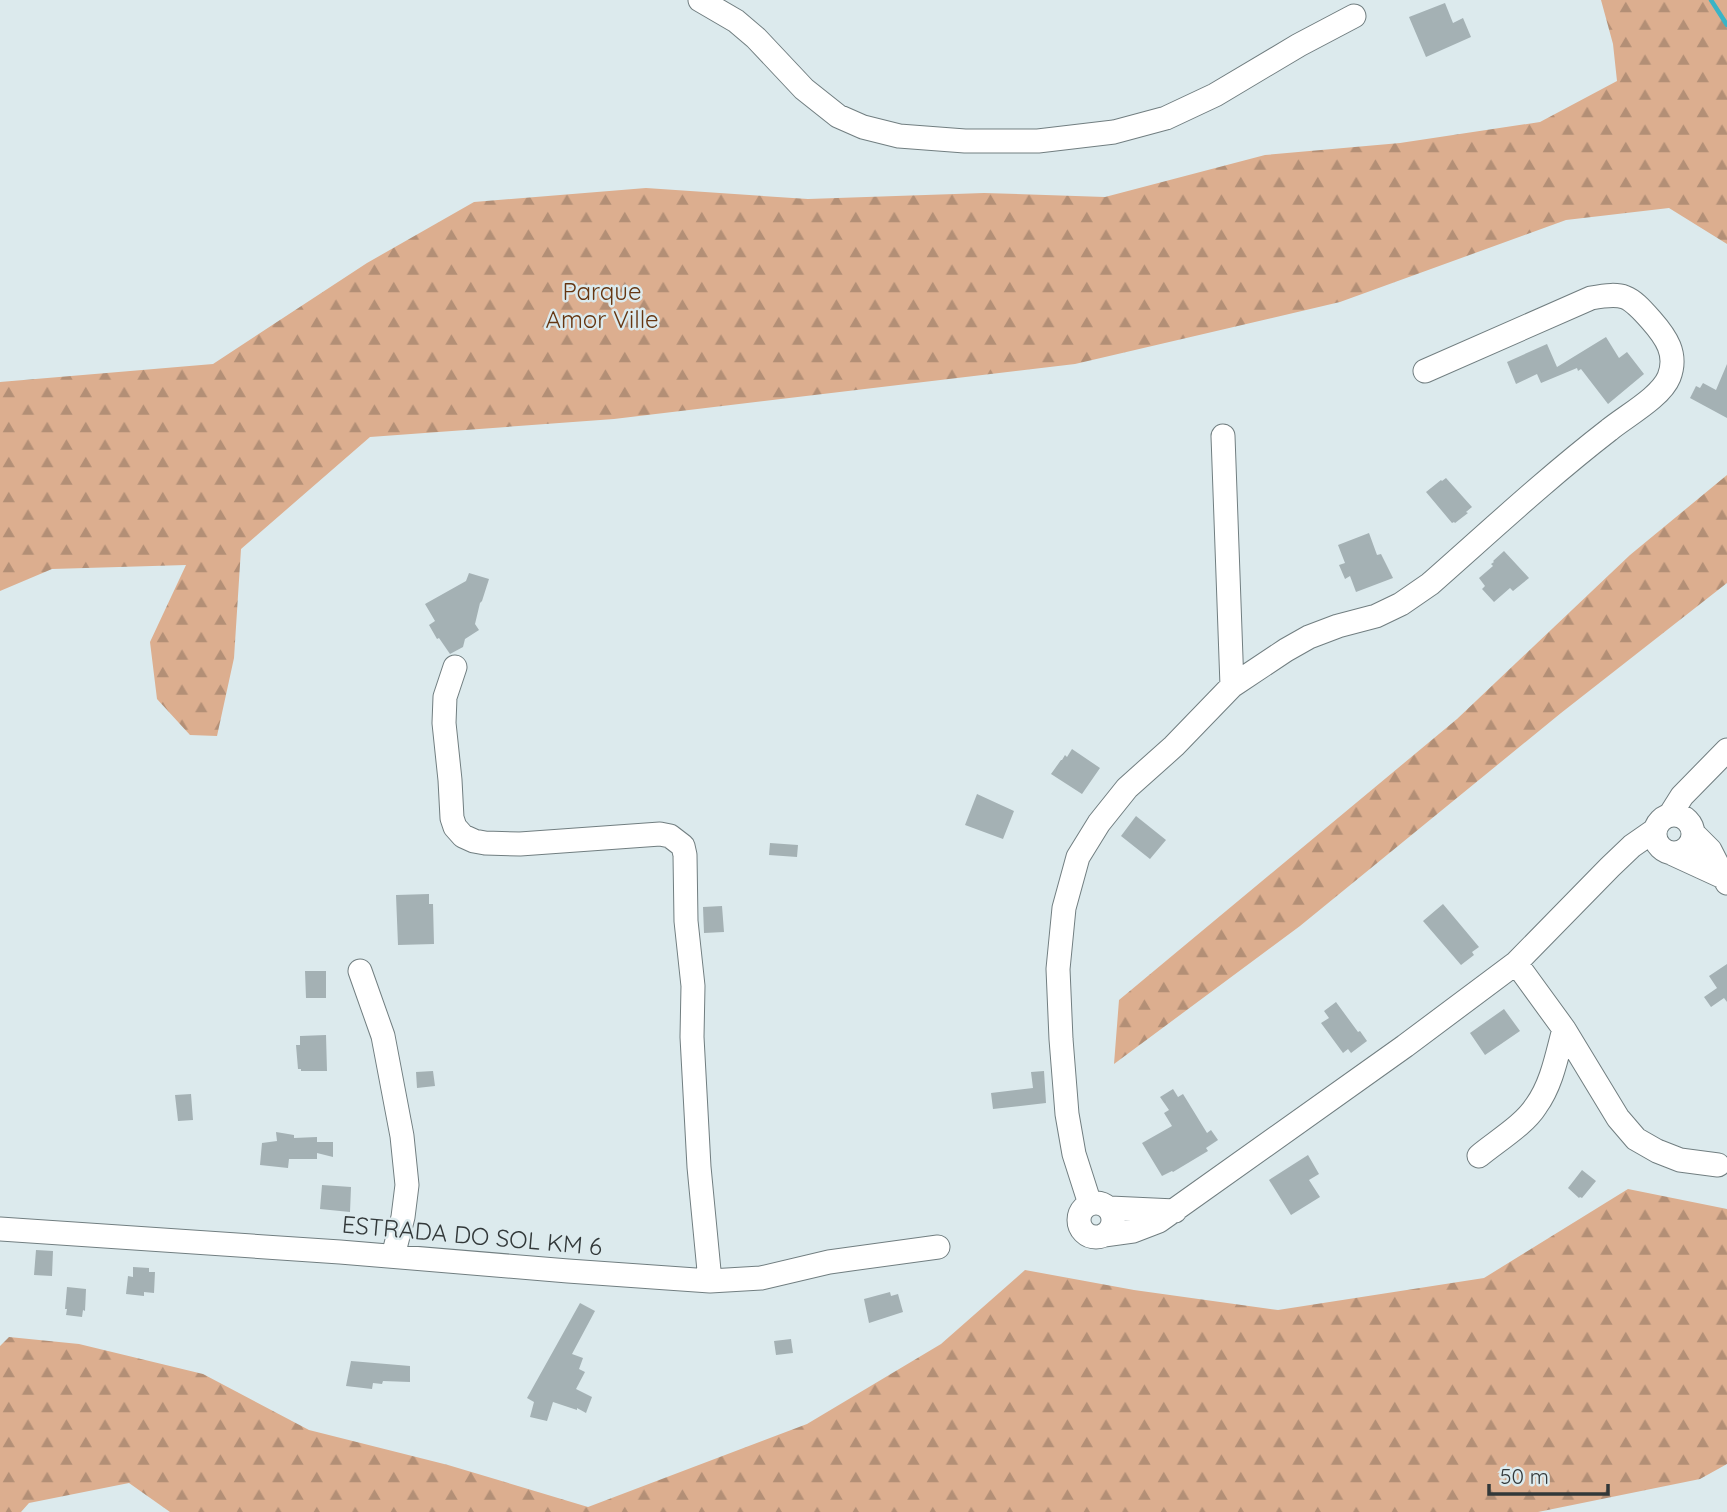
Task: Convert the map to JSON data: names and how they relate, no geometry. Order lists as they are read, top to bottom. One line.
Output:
{"streets":{"street":["ESTRADA DO SOL KM 6"]},"parks":["Parque Amor Ville"],"scale_bar":"50 m"}
